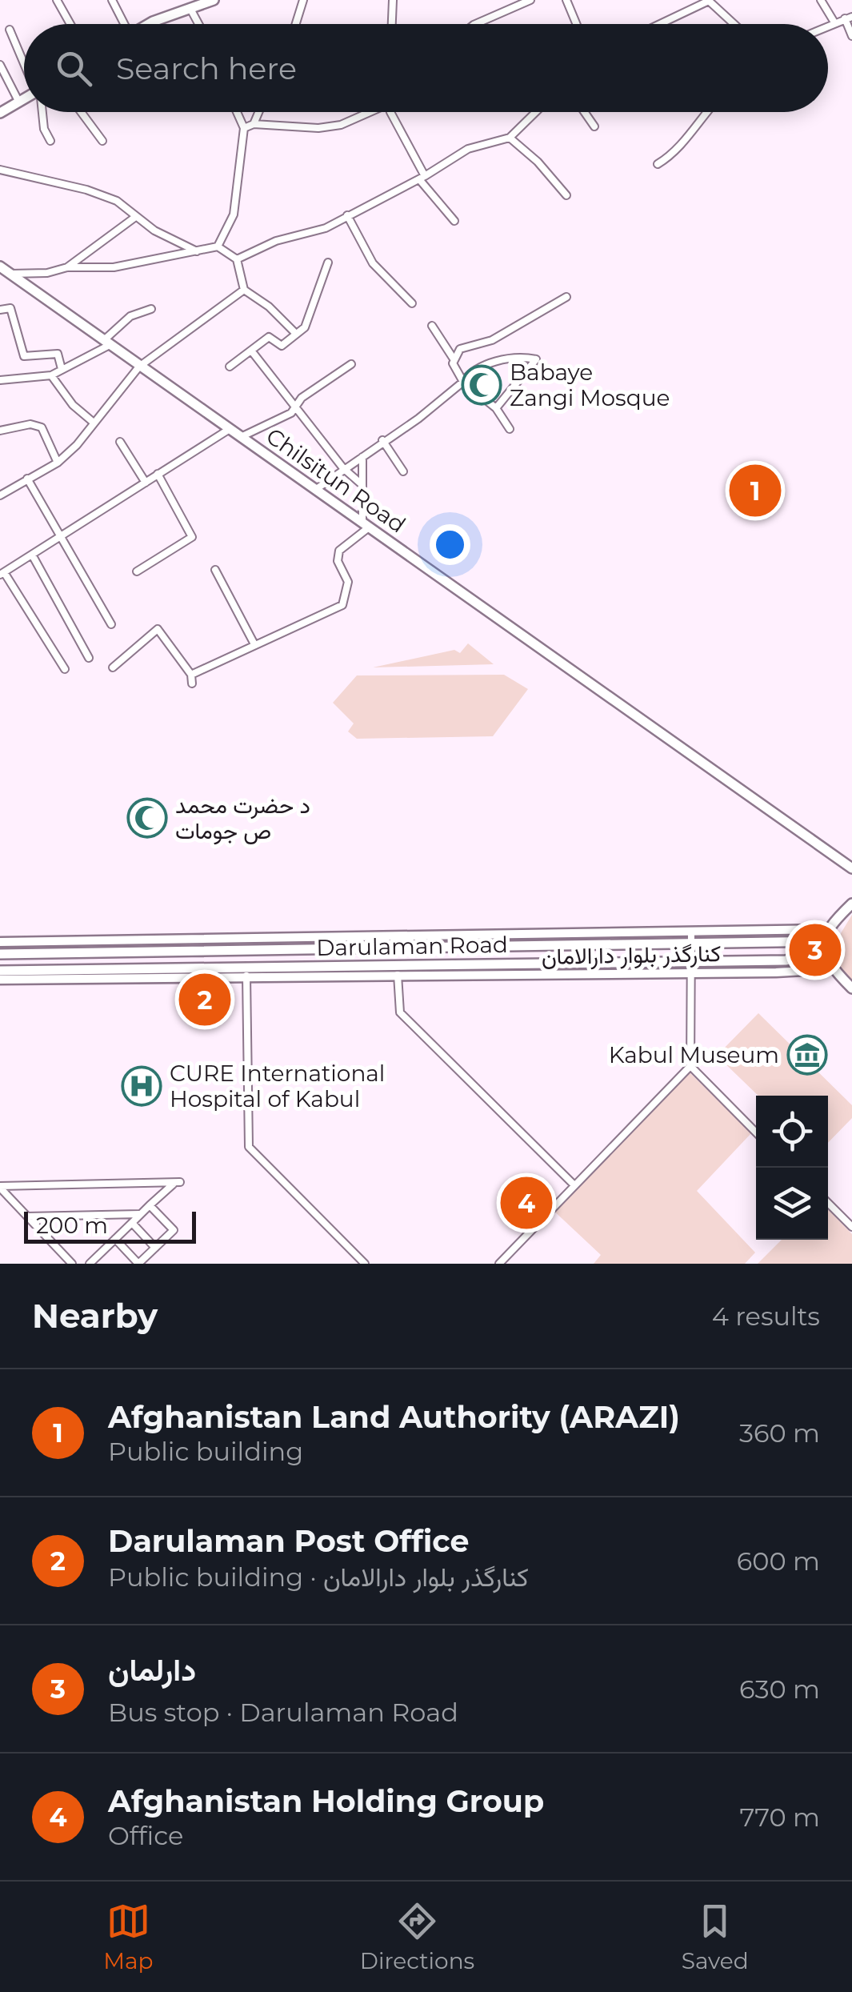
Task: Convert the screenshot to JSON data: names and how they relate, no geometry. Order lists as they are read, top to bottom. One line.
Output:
{"streets":{"main road":["Chilsitun Road","Darulaman Road"],"street":["کنارگذر بلوار دارالامان"]},"crossings":[["Darulaman Road","کنارگذر بلوار دارالامان"]],"places":{"mosque":["Babaye Zangi Mosque","د حضرت محمد ص جومات"],"museum":["Kabul Museum"],"hospital":["CURE International Hospital of Kabul"]},"scale_bar":"200 m","page":{"search":"Search here","pins":["1","3","2","4"],"scale":"200 m","heading":["Nearby","4 results"],"list":[{"mark":"1","name":"Afghanistan Land Authority (ARAZI)","note":"Public building","value":"360 m"},{"mark":"2","name":"Darulaman Post Office","note":"Public building · کنارگذر بلوار دارالامان","value":"600 m"},{"mark":"3","name":"دارلمان","note":"Bus stop · Darulaman Road","value":"630 m"},{"mark":"4","name":"Afghanistan Holding Group","note":"Office","value":"770 m"}],"nav":["Map","Directions","Saved"]}}
